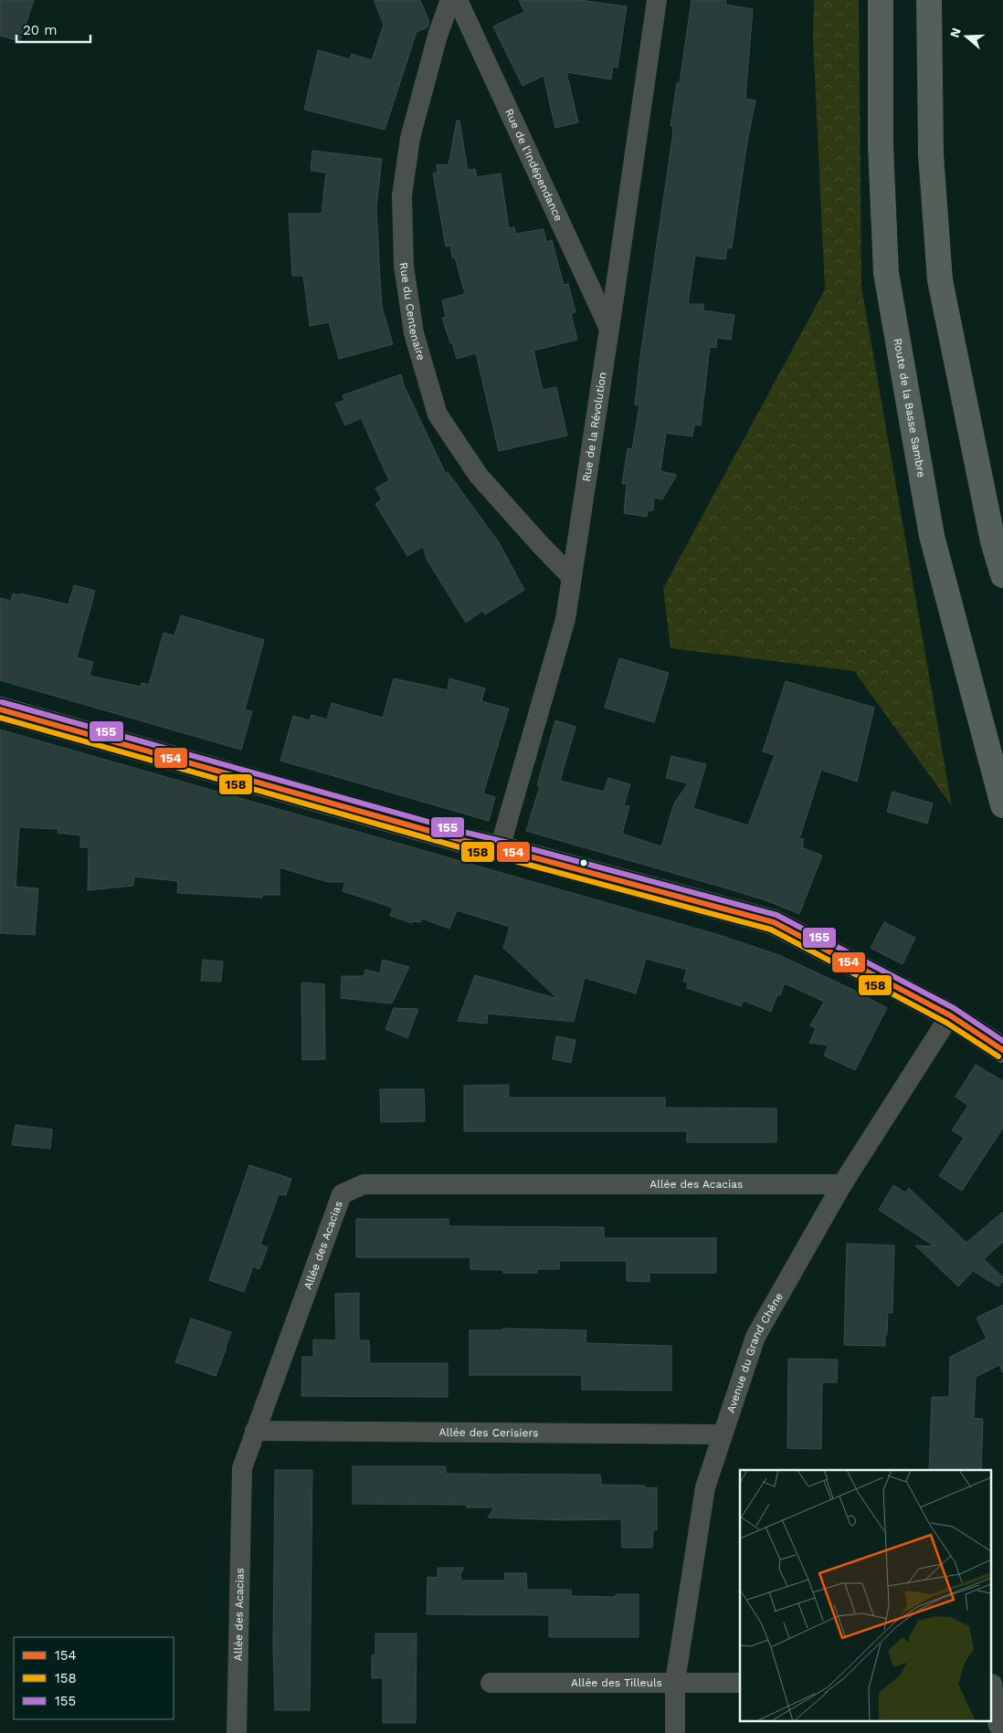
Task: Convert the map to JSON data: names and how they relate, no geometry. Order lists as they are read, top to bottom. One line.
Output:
{"streets":{"highway":["Route de la Basse Sambre"],"street":["Rue de l'Indépendance","Rue du Centenaire","Rue de la Révolution","Allée des Acacias","Avenue du Grand Chêne","Allée des Cerisiers","Allée des Tilleuls"]},"crossings":[["Rue de l'Indépendance","Rue de la Révolution"],["Rue du Centenaire","Rue de la Révolution"],["Allée des Acacias","Avenue du Grand Chêne"],["Allée des Acacias","Allée des Cerisiers"],["Avenue du Grand Chêne","Allée des Cerisiers"],["Avenue du Grand Chêne","Allée des Tilleuls"]],"lines":["transit line 155","transit line 154","transit line 158"],"legend":["154","158","155"],"scale_bar":"20 m","north":"left"}
